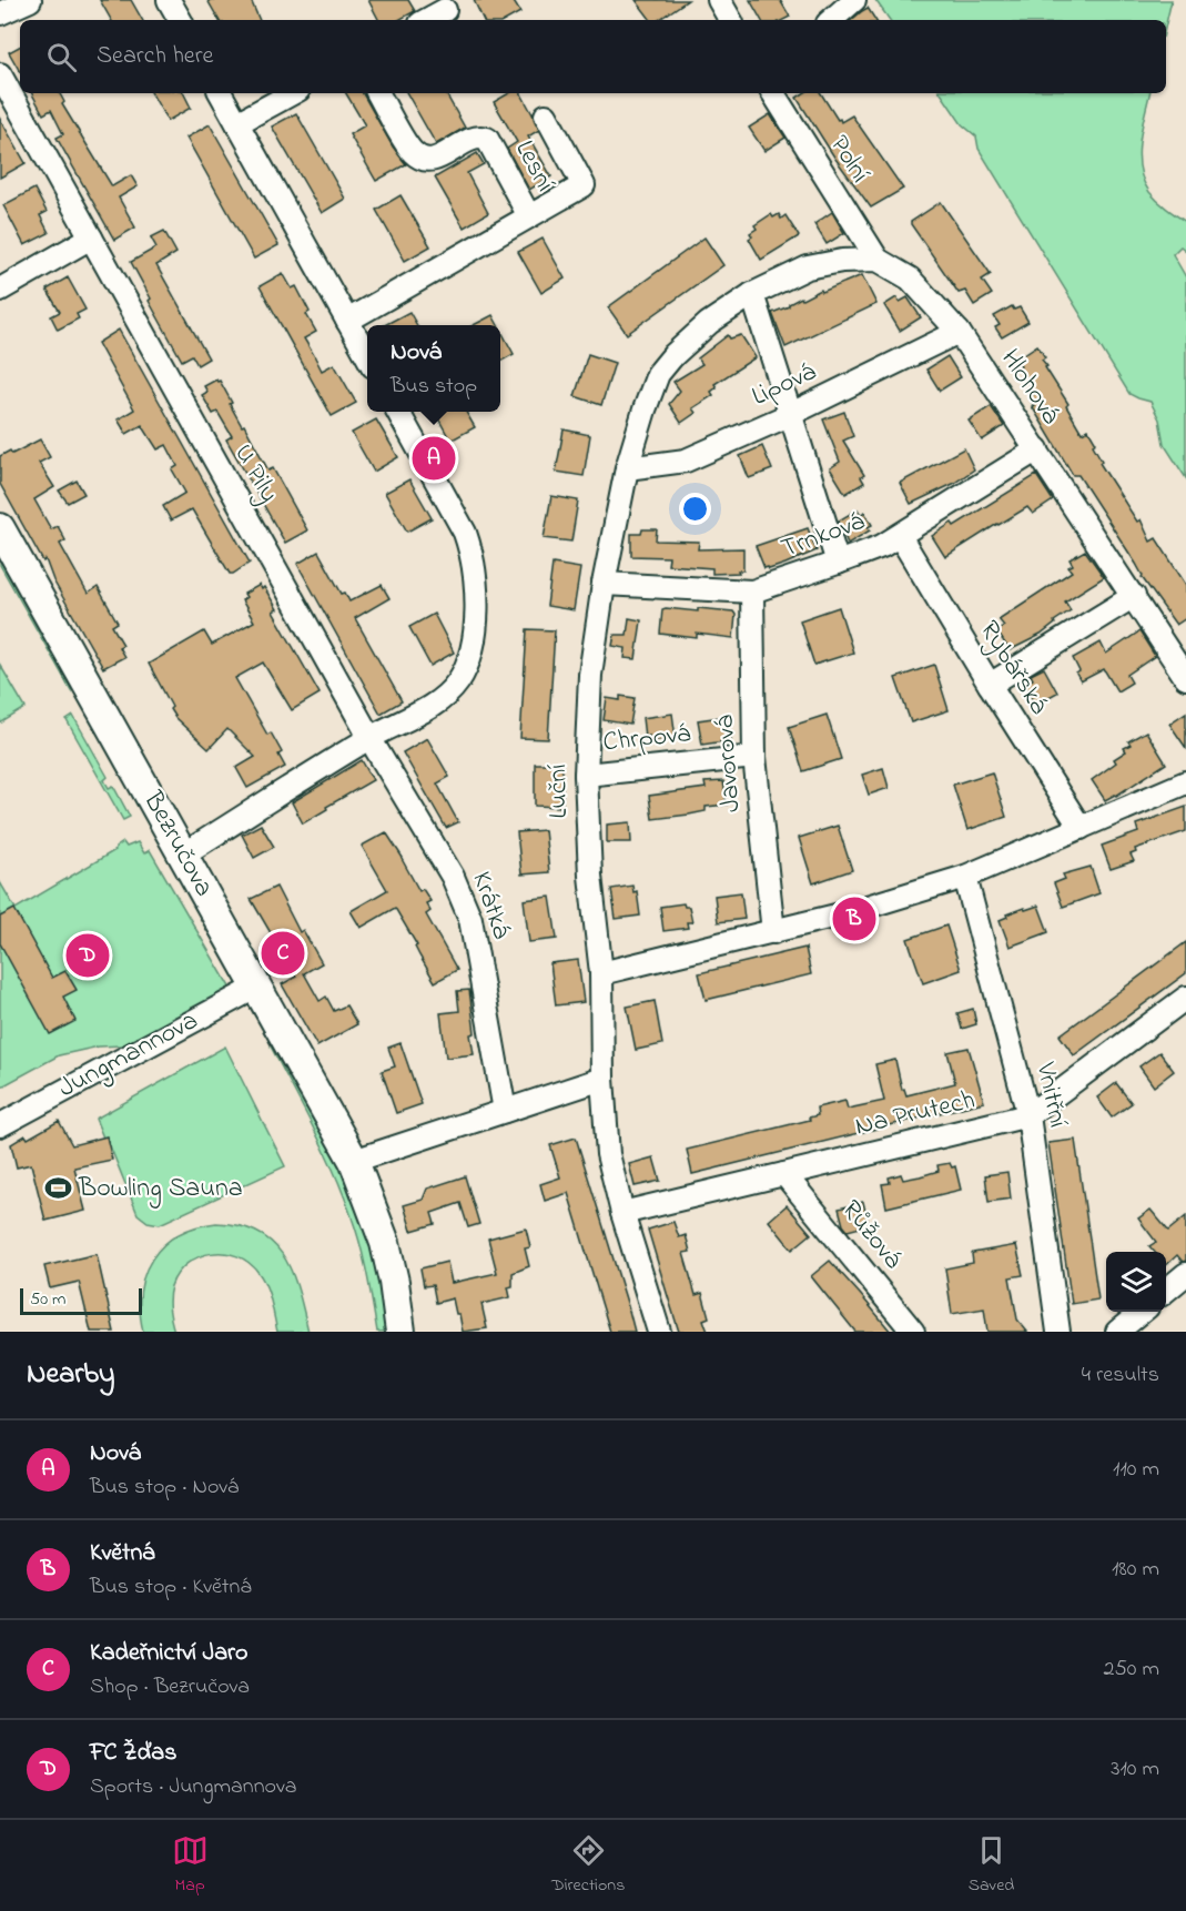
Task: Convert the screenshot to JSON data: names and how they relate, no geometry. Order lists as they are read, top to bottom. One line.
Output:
{"streets":{"main road":["Bezručova"],"street":["Polní","Lesní","Lipová","Hlohová","U Pily","Trnková","Rybářská","Chrpová","Javorová","Luční","Krátká","Jungmannova","Vnitřní","Na Prutech","Růžová"]},"crossings":[["Polní","Hlohová"],["Lipová","Hlohová"],["Lipová","Luční"],["Hlohová","Trnková"],["U Pily","Krátká"],["Trnková","Rybářská"],["Trnková","Javorová"],["Trnková","Luční"],["Chrpová","Javorová"],["Chrpová","Luční"],["Luční","Na Prutech"],["Bezručova","Jungmannova"],["Vnitřní","Na Prutech"],["Na Prutech","Růžová"]],"places":{"sports":["Bowling Sauna"]},"scale_bar":"50 m","page":{"search":"Search here","popup":["Nová","Bus stop"],"pins":["A","B","C","D"],"scale":"50 m","heading":["Nearby","4 results"],"list":[{"mark":"A","name":"Nová","note":"Bus stop · Nová","value":"110 m"},{"mark":"B","name":"Květná","note":"Bus stop · Květná","value":"180 m"},{"mark":"C","name":"Kadeřnictví Jaro","note":"Shop · Bezručova","value":"250 m"},{"mark":"D","name":"FC Žďas","note":"Sports · Jungmannova","value":"310 m"}],"nav":["Map","Directions","Saved"]}}
